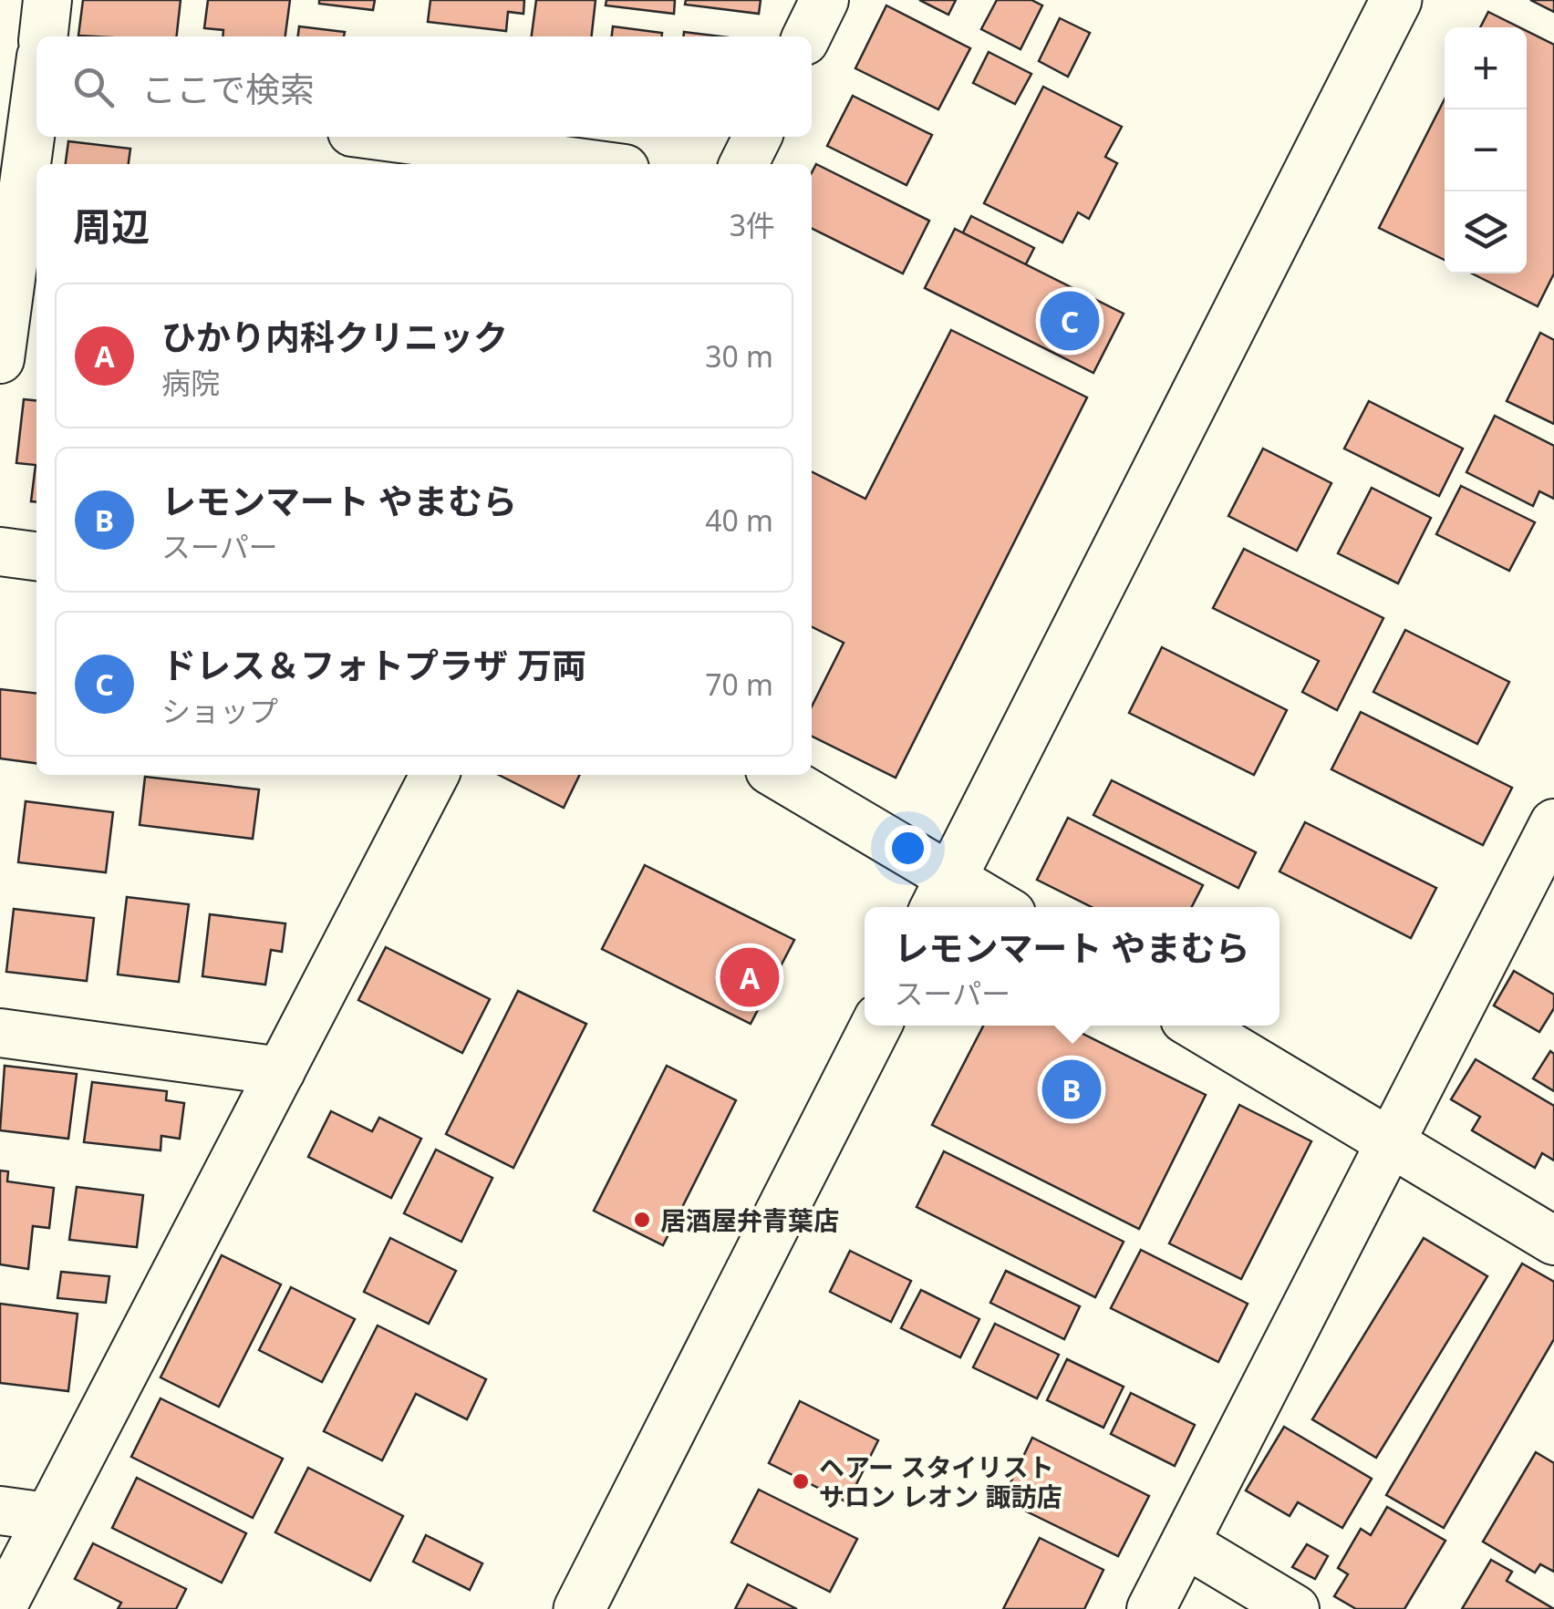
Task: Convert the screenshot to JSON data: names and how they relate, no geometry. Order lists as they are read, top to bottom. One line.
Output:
{"places":["居酒屋弁青葉店","ヘアー スタイリスト サロン レオン 諏訪店"],"page":{"map_buttons":["+","−"],"search":"ここで検索","heading":["周辺","3件"],"list":[{"mark":"A","name":"ひかり内科クリニック","note":"病院","value":"30 m"},{"mark":"B","name":"レモンマート やまむら","note":"スーパー","value":"40 m"},{"mark":"C","name":"ドレス＆フォトプラザ 万両","note":"ショップ","value":"70 m"}],"pins":["C","A","B"],"popup":["レモンマート やまむら","スーパー"]}}
